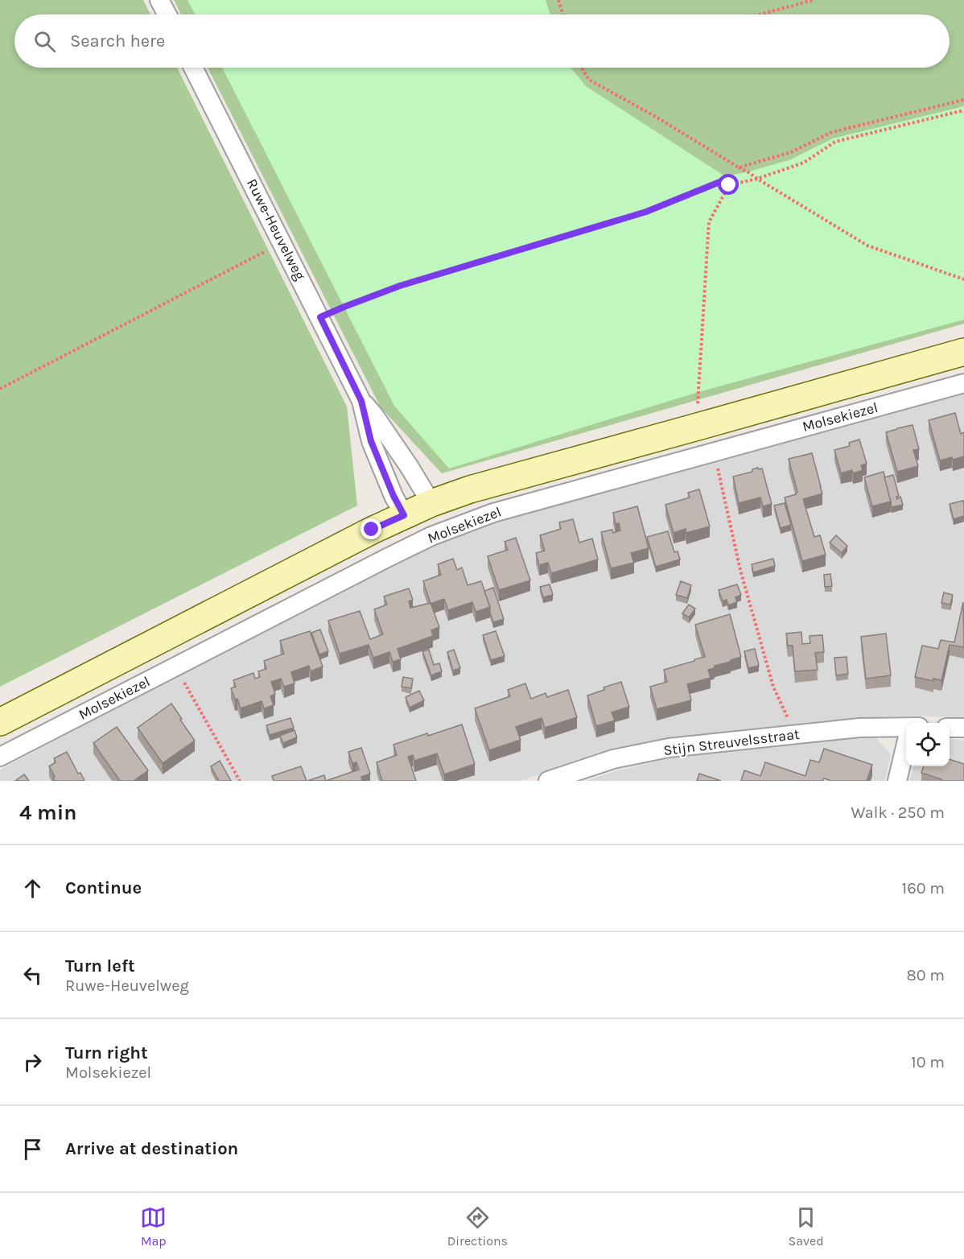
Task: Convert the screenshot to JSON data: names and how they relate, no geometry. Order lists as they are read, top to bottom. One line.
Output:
{"streets":{"main road":["Molsekiezel"],"street":["Ruwe-Heuvelweg","Stijn Streuvelsstraat"]},"crossings":[["Ruwe-Heuvelweg","Molsekiezel"]],"page":{"search":"Search here","heading":["4 min","Walk · 250 m"],"list":[["Continue","160 m"],["Turn left","Ruwe-Heuvelweg","80 m"],["Turn right","Molsekiezel","10 m"],"Arrive at destination"],"nav":["Map","Directions","Saved"]}}
